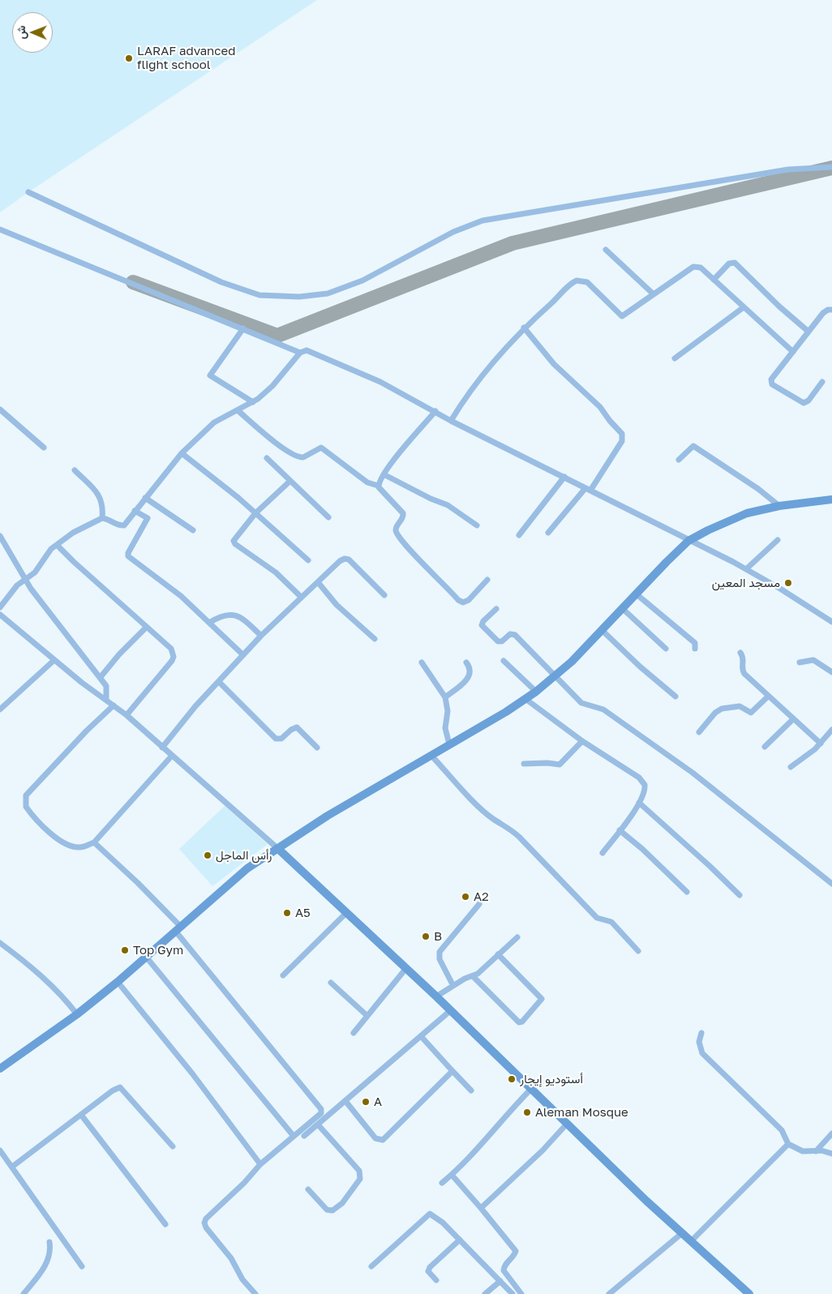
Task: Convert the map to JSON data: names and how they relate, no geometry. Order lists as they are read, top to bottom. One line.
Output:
{"places":["LARAF advanced flight school","مسجد المعين","رأس الماجل","A2","A5","B","Top Gym","أستوديو إيجار","A","Aleman Mosque"],"north":"left"}
